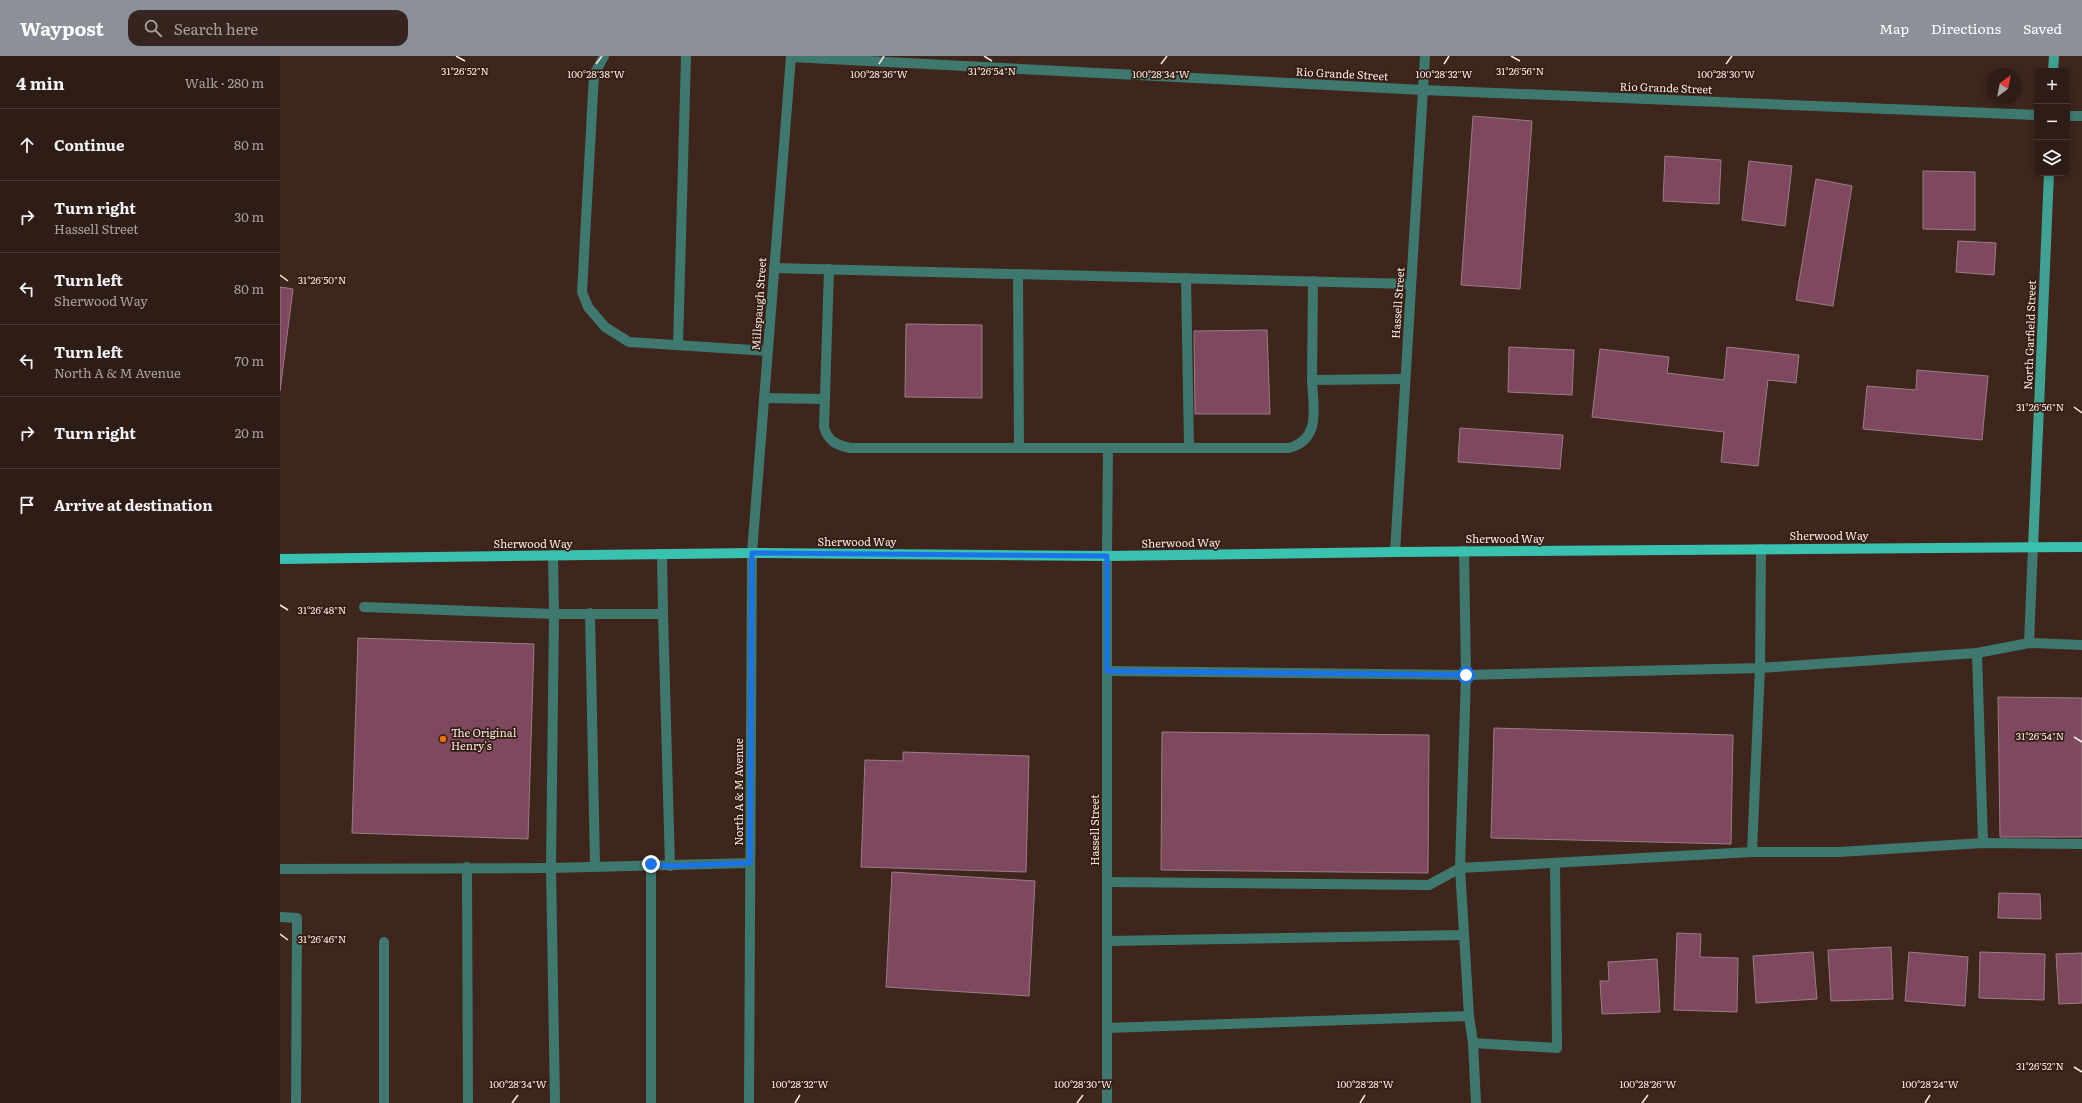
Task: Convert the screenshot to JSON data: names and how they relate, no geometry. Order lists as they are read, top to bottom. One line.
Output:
{"streets":{"main road":["Sherwood Way"],"street":["Rio Grande Street","Hassell Street","Millspaugh Street","North Garfield Street","North A & M Avenue"]},"crossings":[["Rio Grande Street","Hassell Street"],["Rio Grande Street","Millspaugh Street"],["Hassell Street","Sherwood Way"],["Millspaugh Street","Sherwood Way"],["Millspaugh Street","North A & M Avenue"],["North Garfield Street","Sherwood Way"],["Sherwood Way","North A & M Avenue"]],"places":["The Original Henry's"],"north":"top right","page":{"header":"Waypost","search":"Search here","nav":["Map","Directions","Saved"],"heading":["4 min","Walk · 280 m"],"map_buttons":["+","−"],"list":[["Continue","80 m"],["Turn right","Hassell Street","30 m"],["Turn left","Sherwood Way","80 m"],["Turn left","North A & M Avenue","70 m"],["Turn right","20 m"],"Arrive at destination"]},"coordinates":["31°26'54\"N","31°26'52\"N","31°26'56\"N","100°28'32\"W","100°28'38\"W","100°28'36\"W","100°28'34\"W","100°28'30\"W","31°26'50\"N","31°26'48\"N","31°26'46\"N","100°28'28\"W","100°28'26\"W","100°28'24\"W"]}
